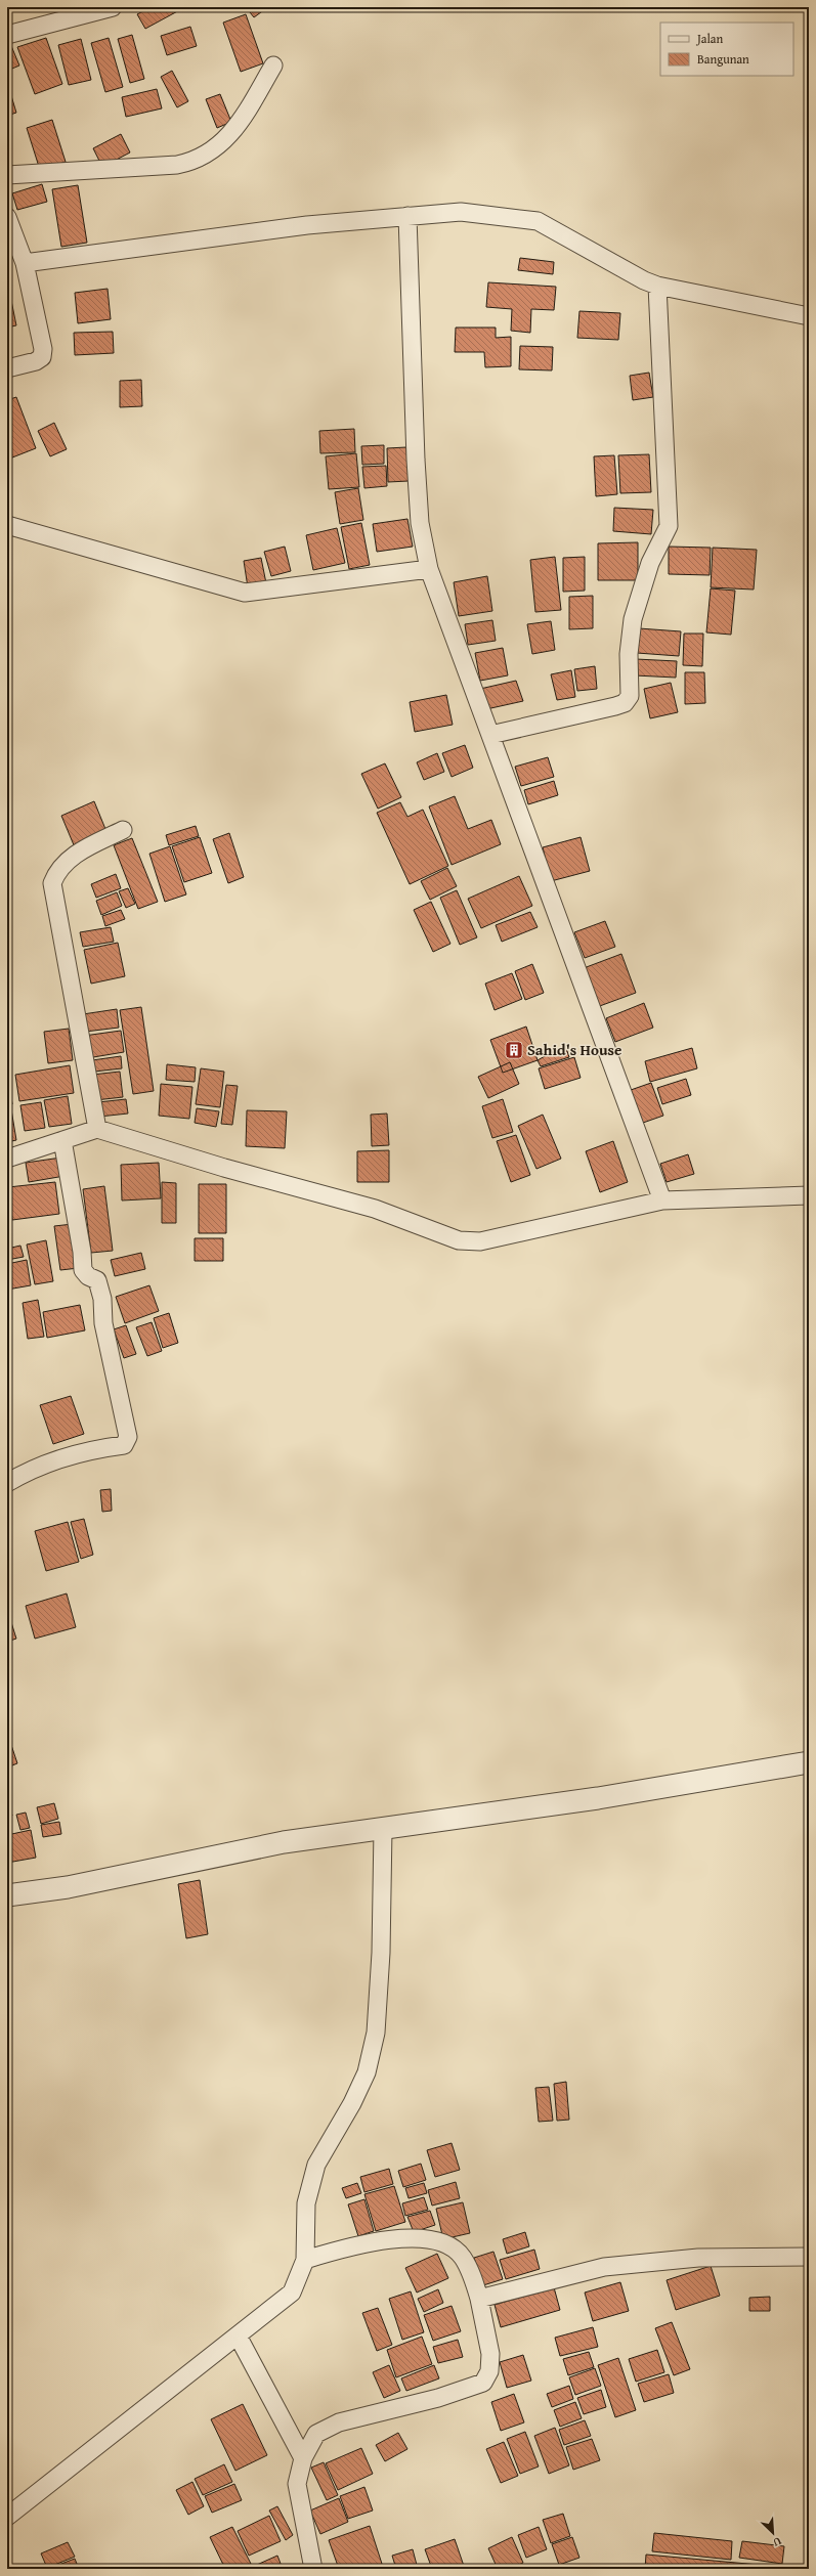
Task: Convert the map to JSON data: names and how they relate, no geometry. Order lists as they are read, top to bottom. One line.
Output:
{"places":{"building":["Sahid's House"]},"legend":["Jalan","Bangunan"],"north":"bottom right"}
